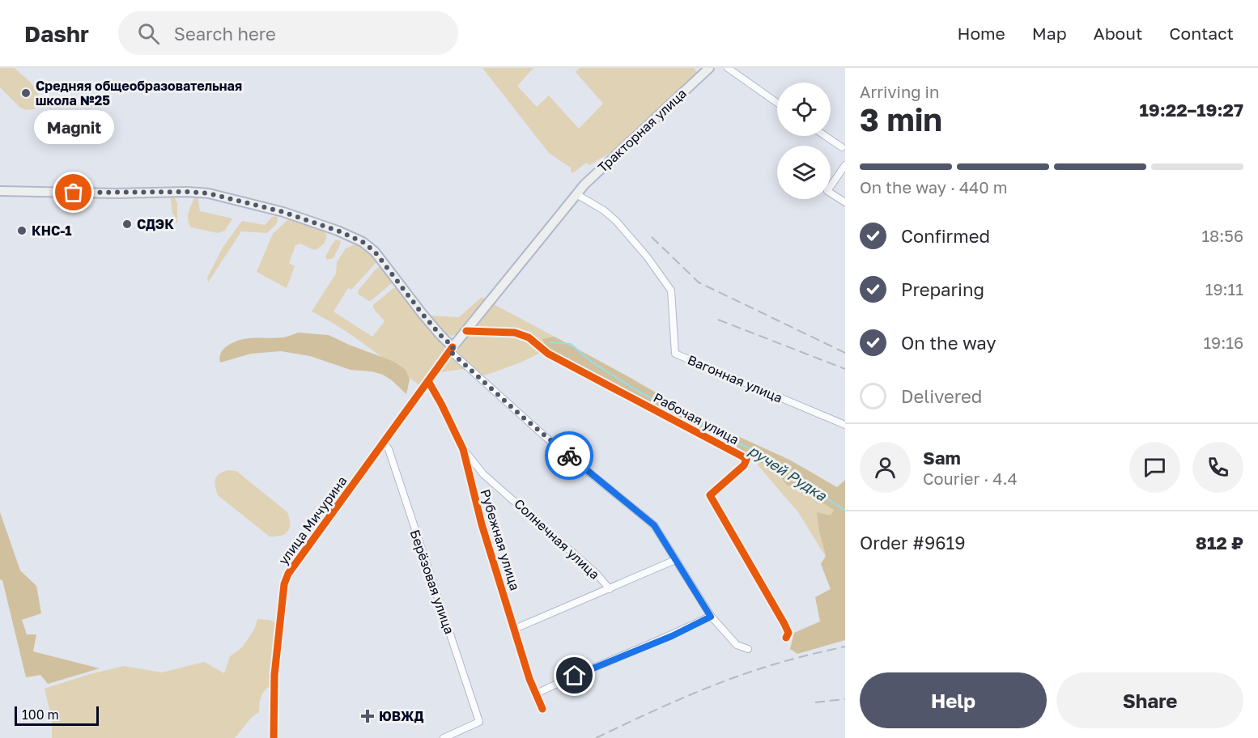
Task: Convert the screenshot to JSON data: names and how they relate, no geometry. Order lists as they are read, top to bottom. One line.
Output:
{"streets":{"main road":["Тракторная улица","улица Мичурина"],"street":["Вагонная улица","Рабочая улица","Солнечная улица","Рубежная улица","Берёзовая улица"]},"crossings":[["Тракторная улица","Вагонная улица"],["Тракторная улица","улица Мичурина"],["Вагонная улица","улица Мичурина"],["Рабочая улица","улица Мичурина"],["улица Мичурина","Рубежная улица"],["улица Мичурина","Берёзовая улица"],["Солнечная улица","Рубежная улица"]],"water":["ручей Рудка"],"places":{"other":["Средняя общеобразовательная школа №25","Magnit","СДЭК","КНС-1"],"health":["ЮВЖД"]},"scale_bar":"100 m","page":{"header":"Dashr","search":"Search here","nav":["Home","Map","About","Contact"],"heading":["3 min","Arriving in","19:22–19:27"],"panel":["Sam","Courier · 4.4","Order #9619","812 ₽"],"bubble":"Magnit","bar":"On the way · 440 m","list":[["Confirmed","18:56"],["Preparing","19:11"],["On the way","19:16"],"Delivered"],"buttons":["Help","Share"],"scale":"100 m"}}
